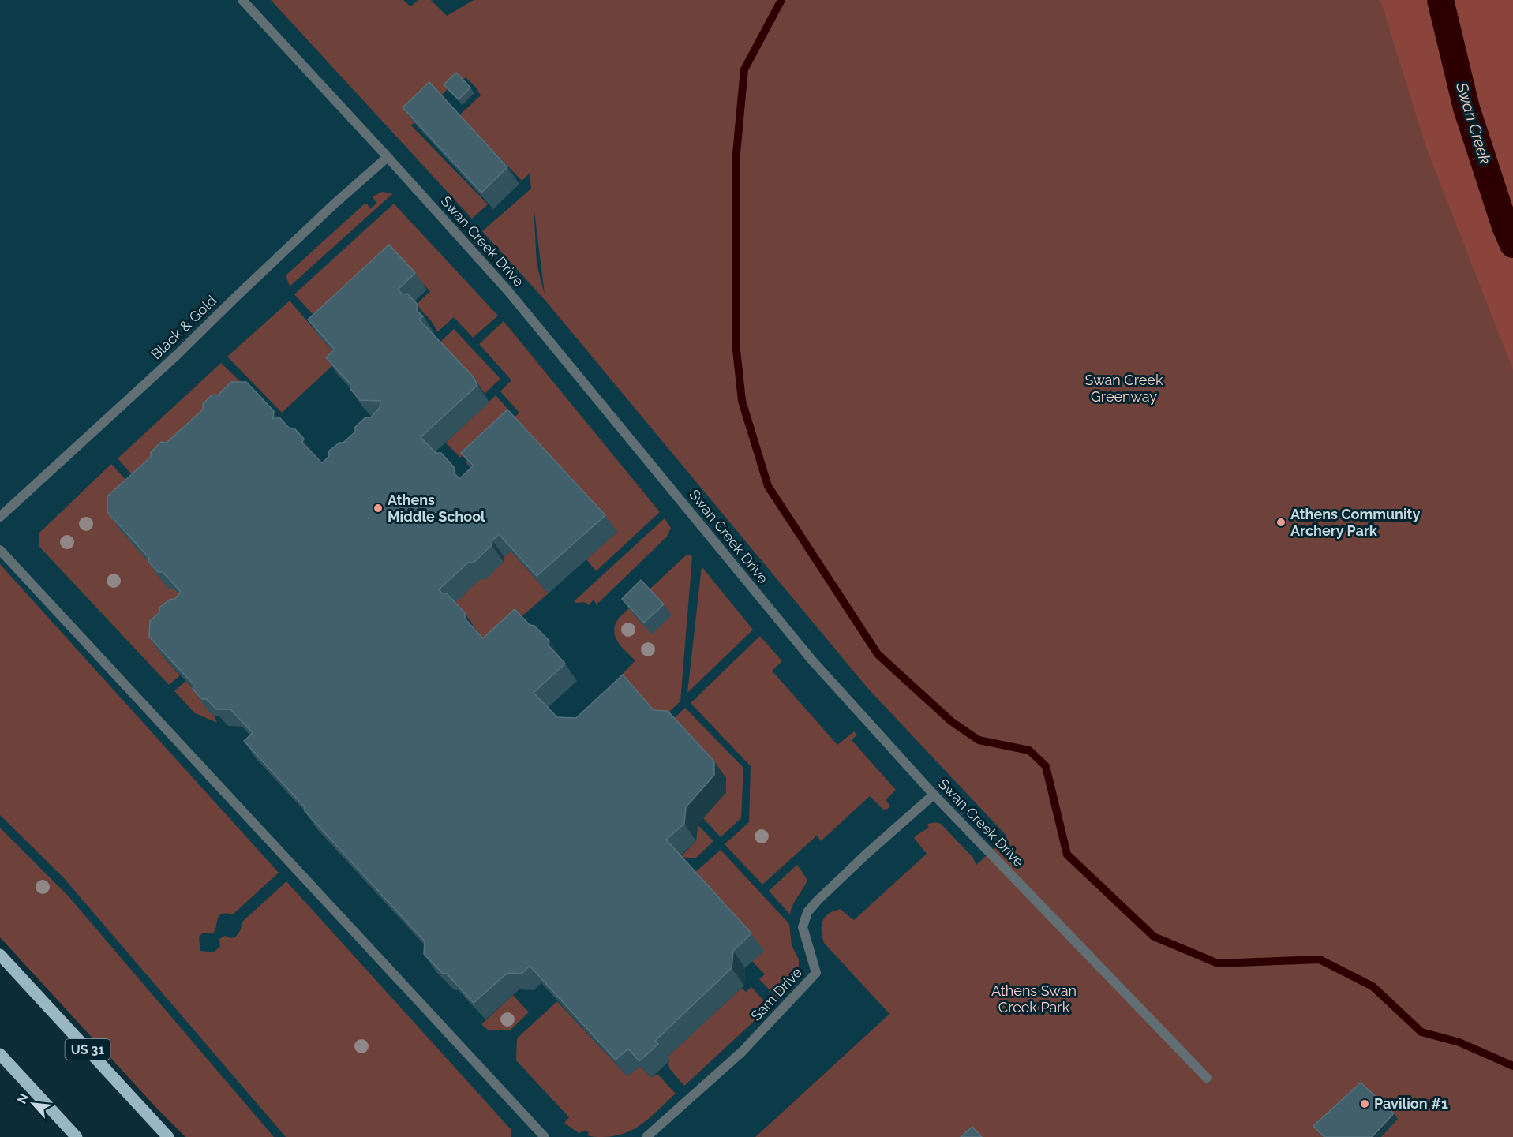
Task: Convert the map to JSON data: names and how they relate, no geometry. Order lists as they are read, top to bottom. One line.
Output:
{"streets":{"main road":["US 31"],"lane":["Swan Creek Drive","Black & Gold","Sam Drive"]},"crossings":[["Swan Creek Drive","Black & Gold"],["Swan Creek Drive","Sam Drive"]],"water":["Swan Creek"],"parks":["Swan Creek Greenway","Athens Swan Creek Park"],"places":["Athens Middle School","Athens Community Archery Park","Pavilion #1"],"north":"top left"}
